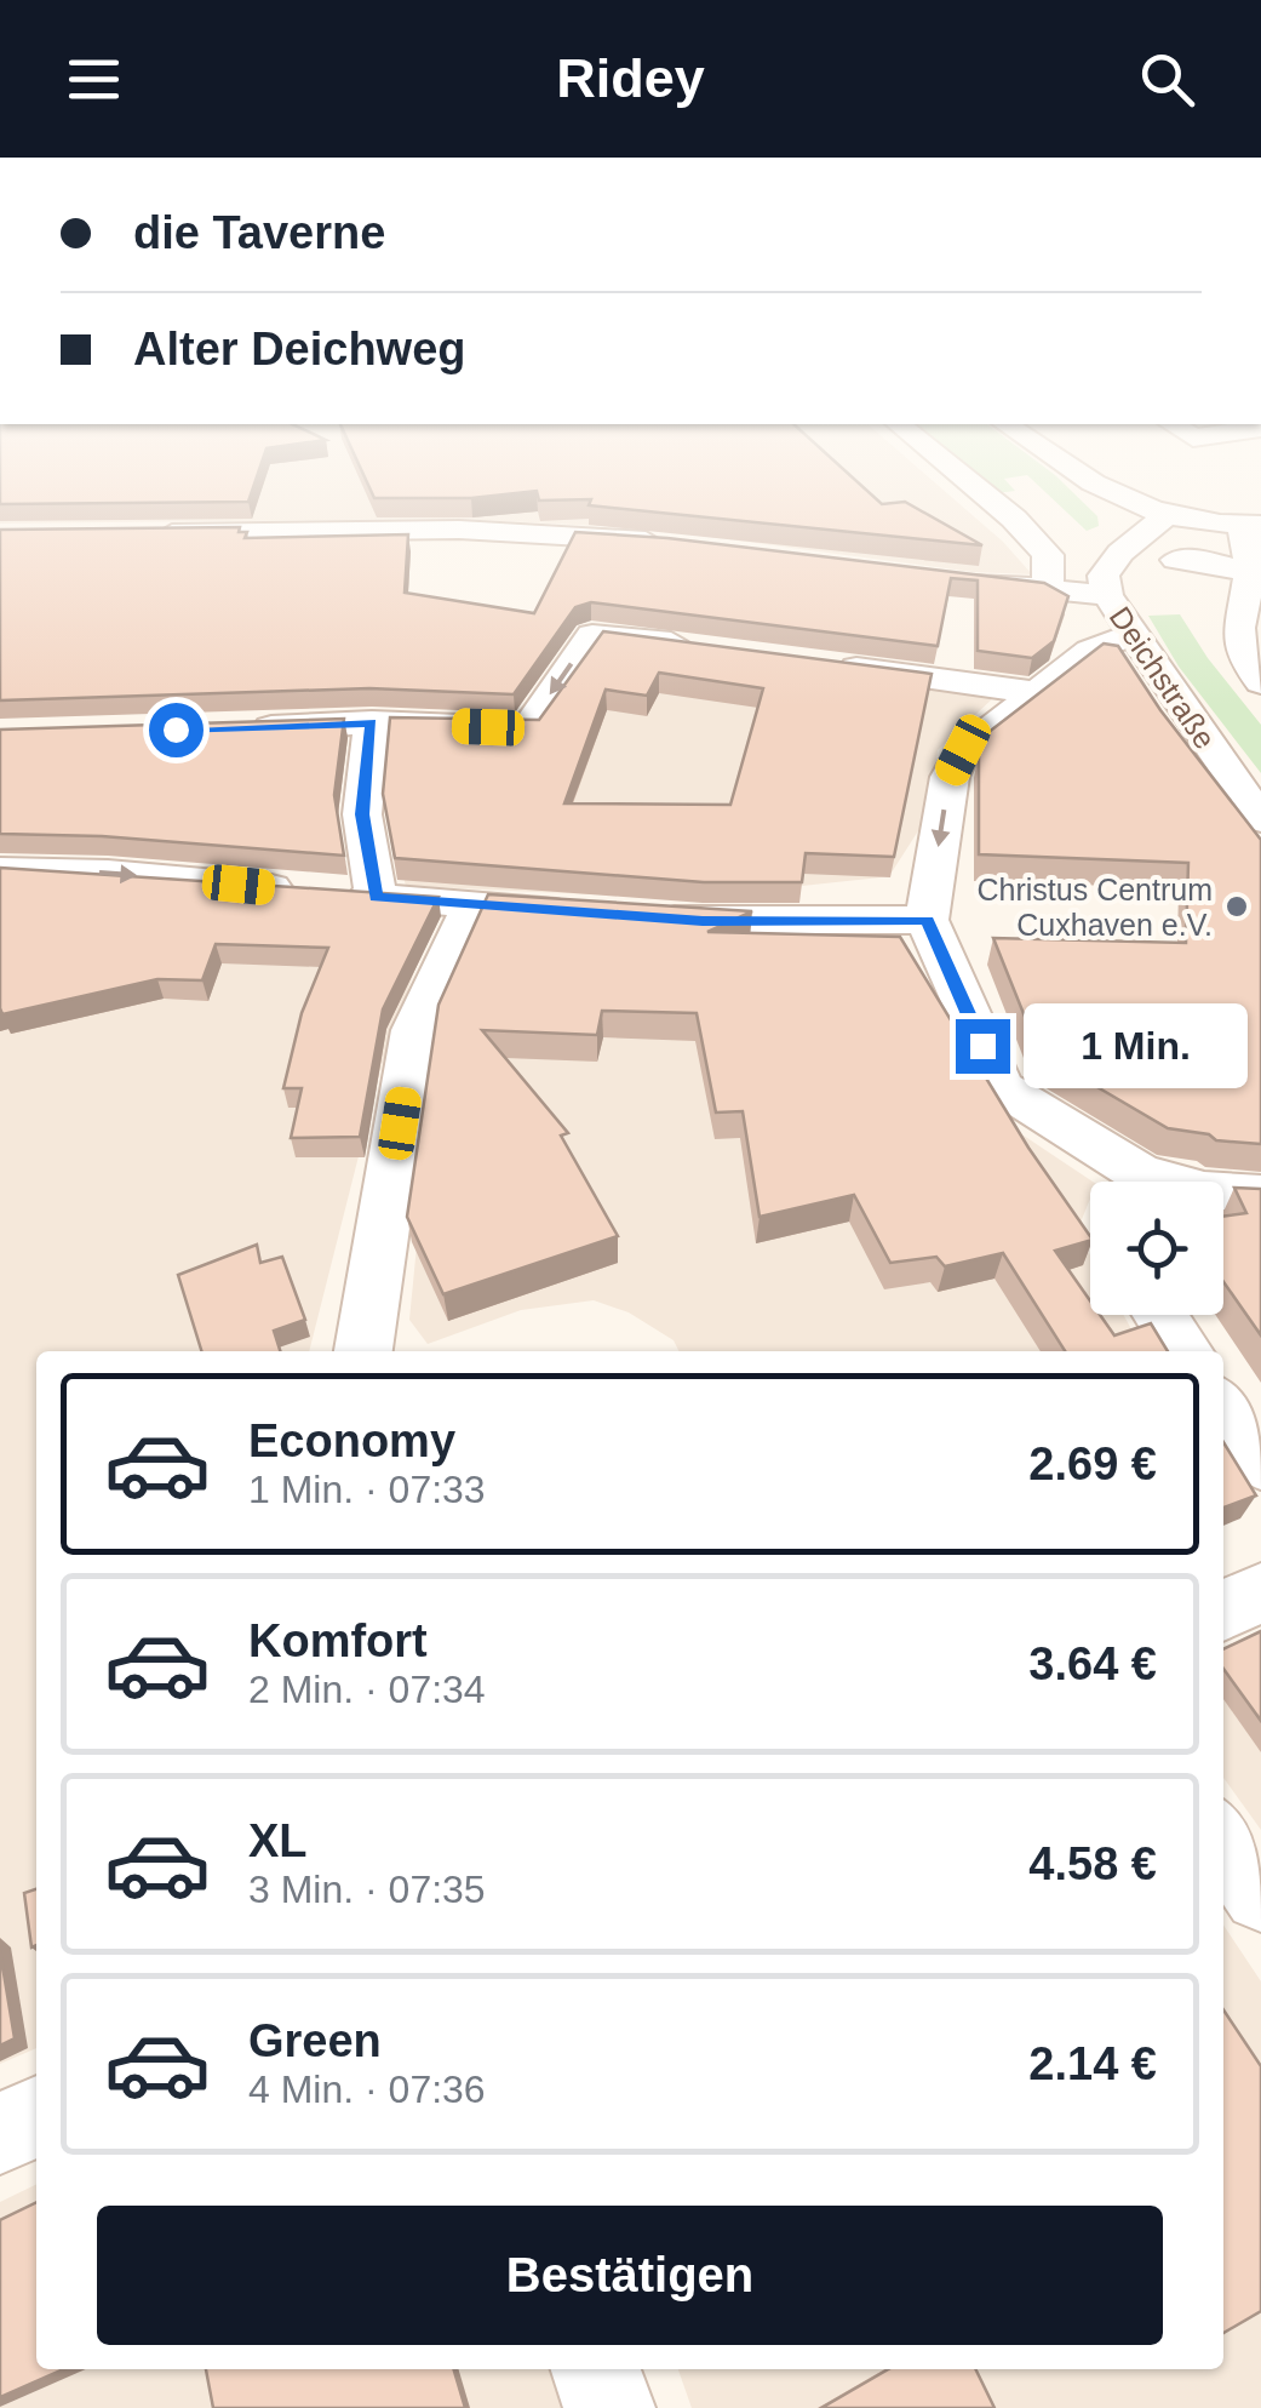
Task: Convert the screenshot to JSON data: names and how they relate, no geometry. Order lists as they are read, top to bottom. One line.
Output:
{"streets":{"street":["Deichstraße"]},"places":["Christus Centrum Cuxhaven e.V."],"page":{"header":"Ridey","banner":["die Taverne","Alter Deichweg"],"bubble":"1 Min.","list":[{"name":"Economy","note":"1 Min. · 07:33","value":"2.69 €"},{"name":"Komfort","note":"2 Min. · 07:34","value":"3.64 €"},{"name":"XL","note":"3 Min. · 07:35","value":"4.58 €"},{"name":"Green","note":"4 Min. · 07:36","value":"2.14 €"}],"buttons":"Bestätigen"}}
